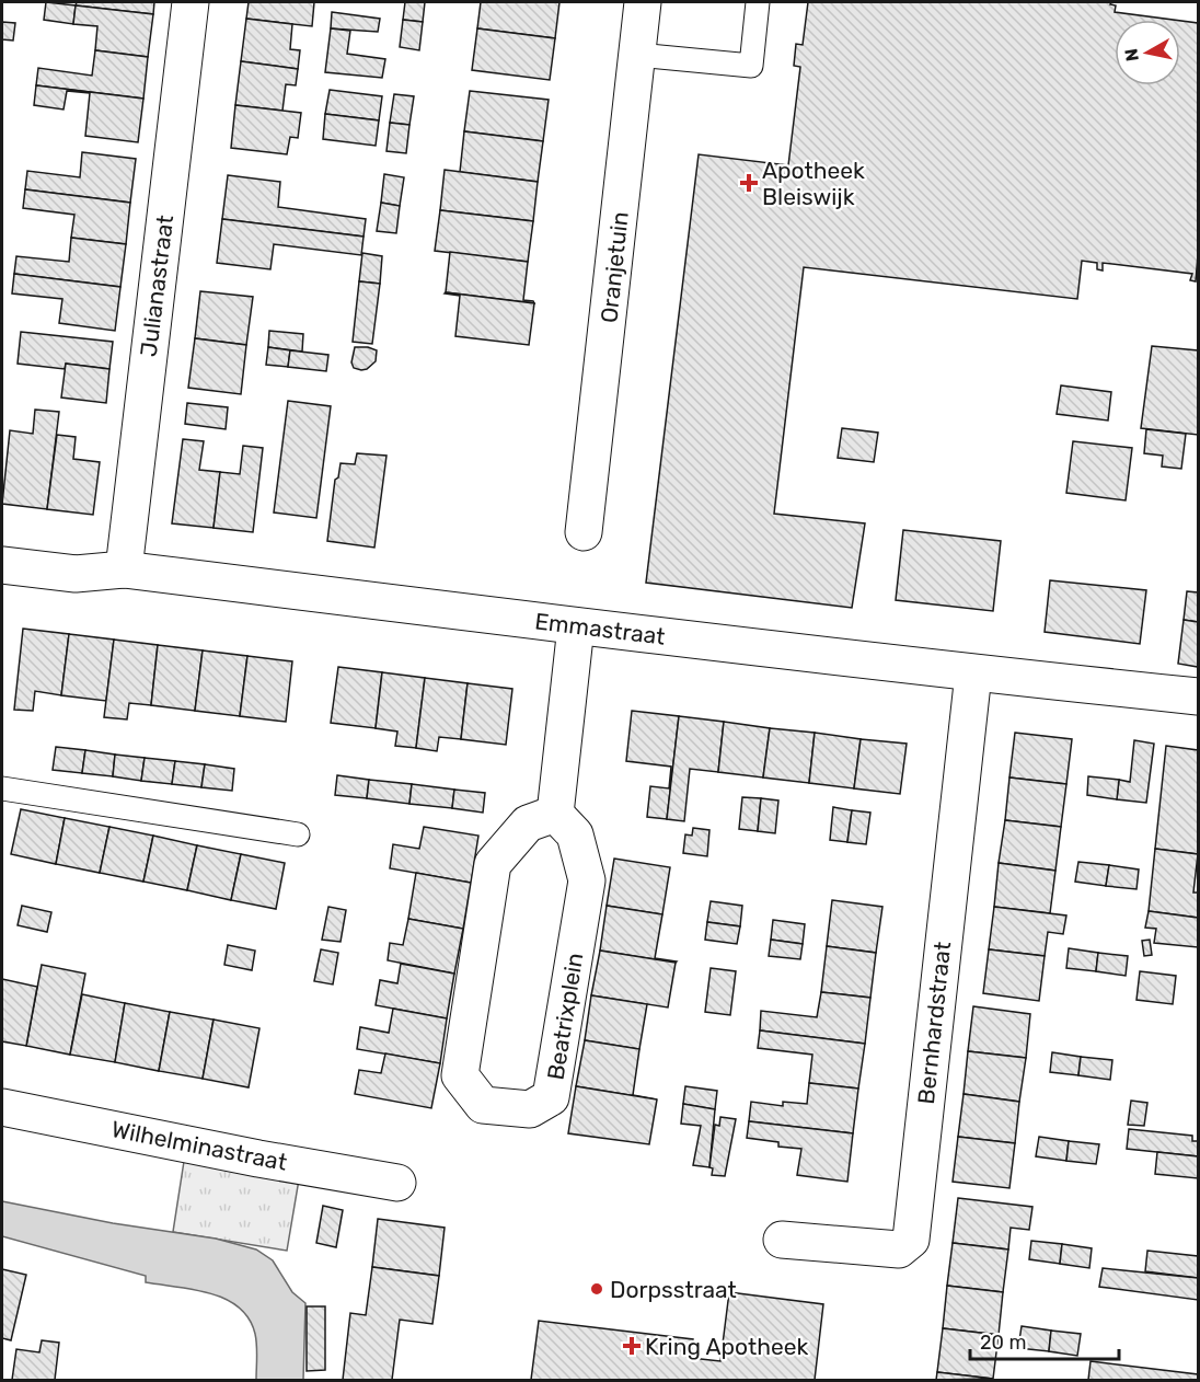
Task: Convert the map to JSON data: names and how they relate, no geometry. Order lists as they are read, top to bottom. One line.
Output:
{"streets":{"street":["Oranjetuin","Julianastraat","Emmastraat","Beatrixplein","Bernhardstraat","Wilhelminastraat"]},"crossings":[["Julianastraat","Emmastraat"],["Emmastraat","Bernhardstraat"]],"places":{"health":["Apotheek Bleiswijk","Kring Apotheek"],"other":["Dorpsstraat"]},"scale_bar":"20 m","north":"left"}
